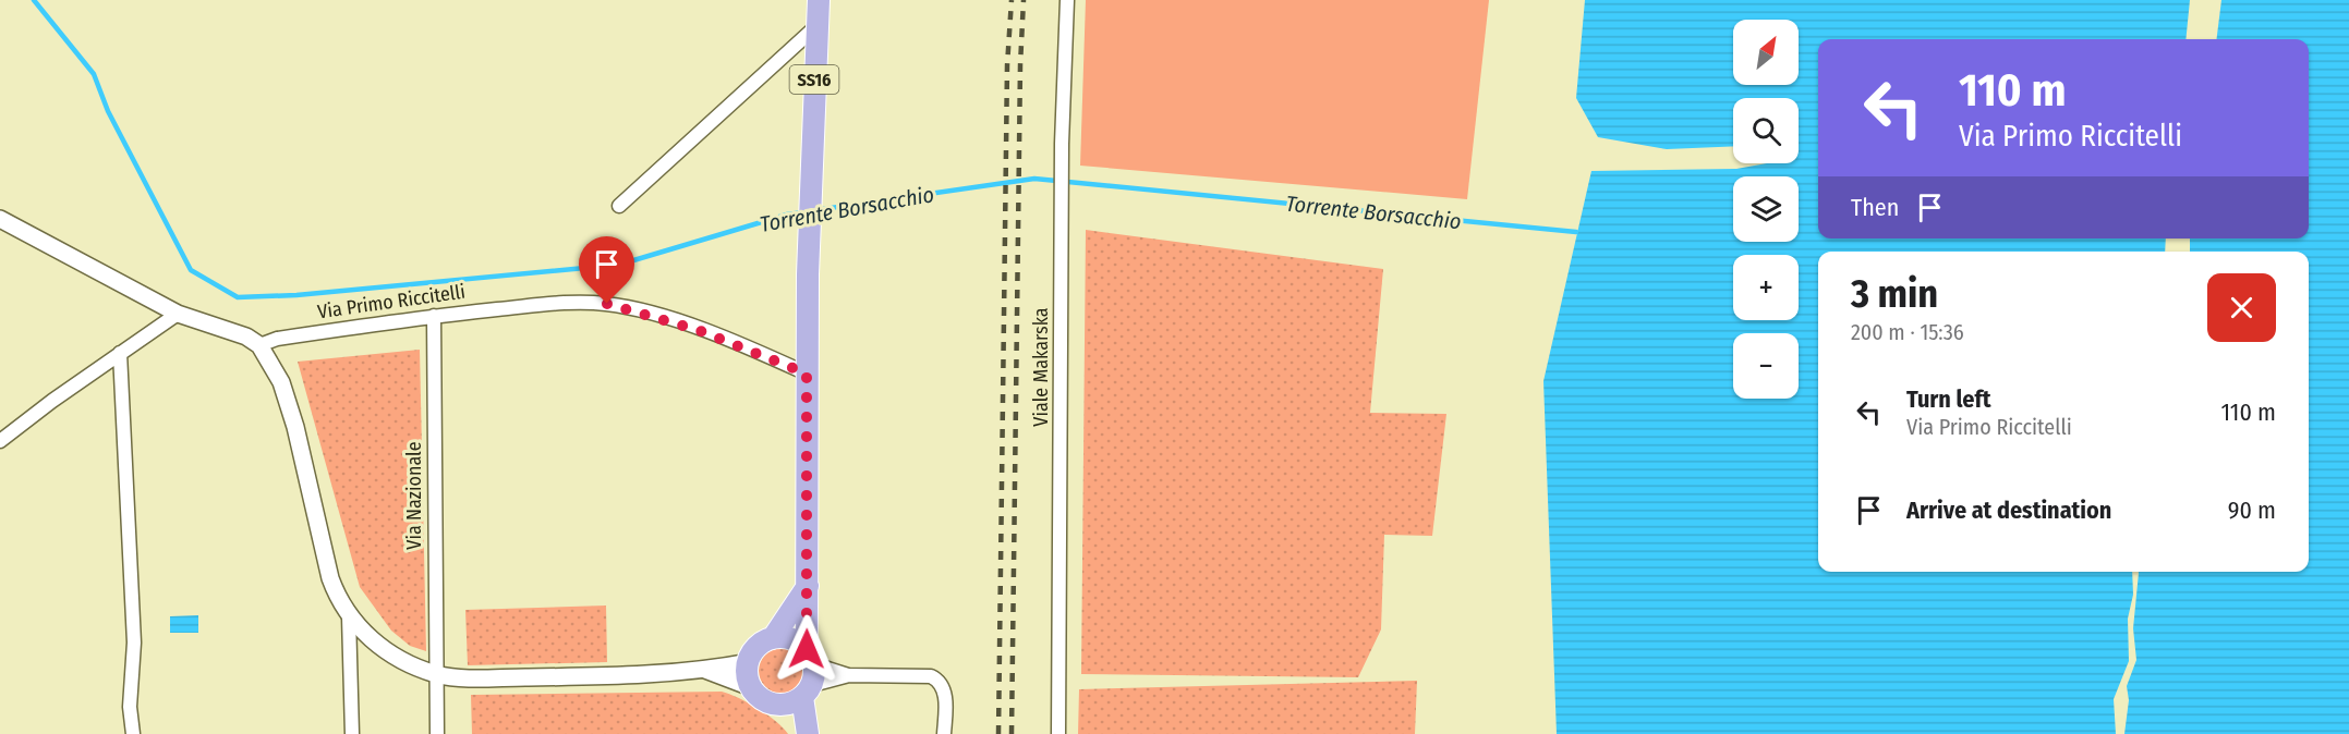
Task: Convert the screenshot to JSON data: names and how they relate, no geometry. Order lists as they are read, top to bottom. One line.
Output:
{"streets":{"main road":["SS16"],"street":["Via Primo Riccitelli","Viale Makarska","Via Nazionale"]},"crossings":[["SS16","Via Primo Riccitelli"],["Via Primo Riccitelli","Via Nazionale"]],"water":["Torrente Borsacchio"],"north":"top right","page":{"map_buttons":["+","−"],"turn":["110 m","Via Primo Riccitelli"],"then":"Then","heading":["3 min","200 m · 15:36"],"list":[{"name":"Turn left","note":"Via Primo Riccitelli","value":"110 m"},{"name":"Arrive at destination","value":"90 m"}]}}
